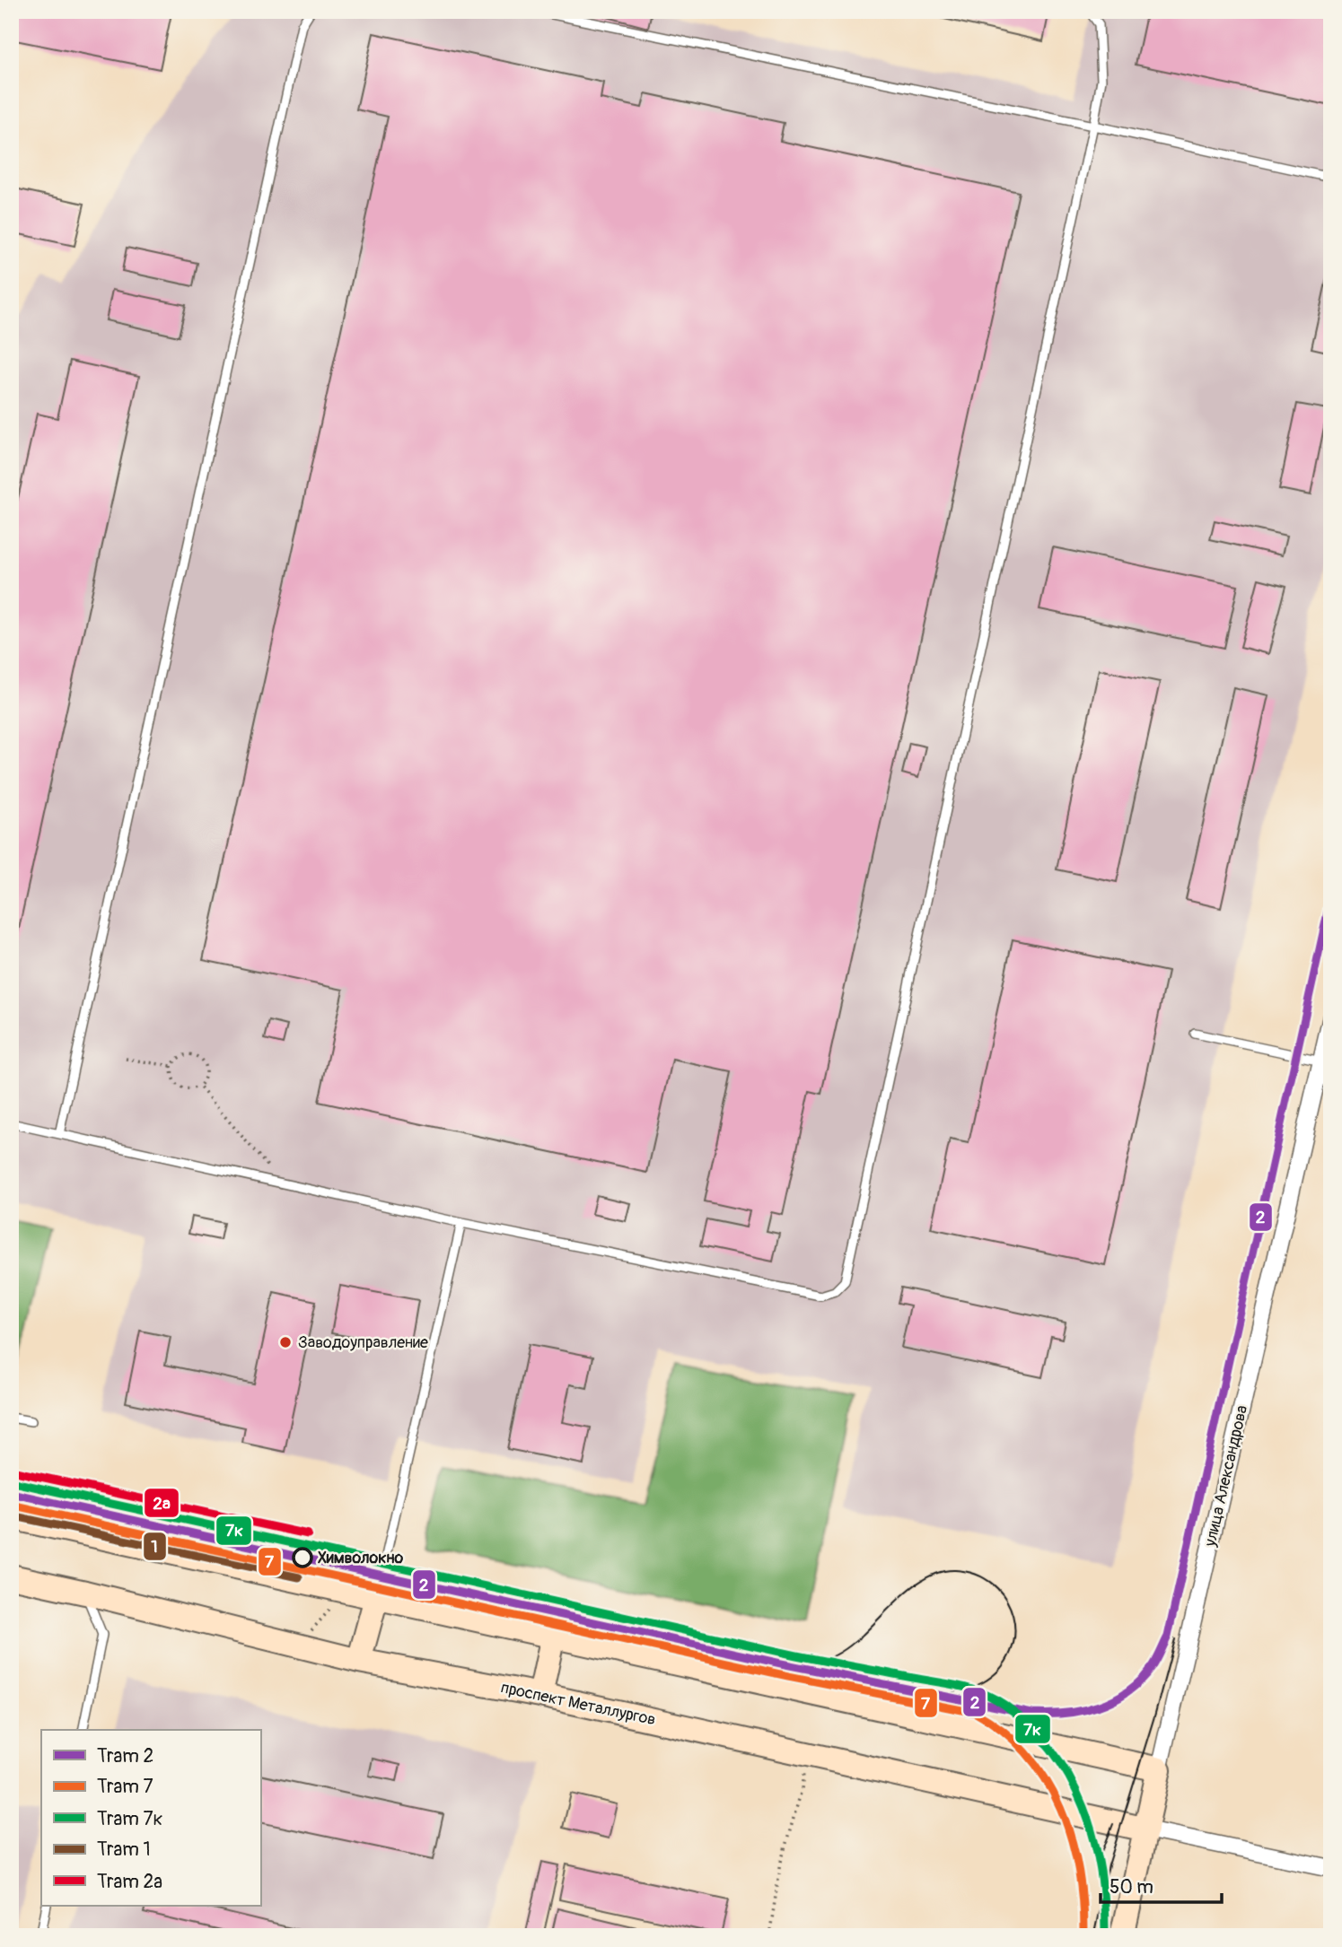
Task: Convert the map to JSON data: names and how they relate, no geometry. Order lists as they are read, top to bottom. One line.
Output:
{"streets":{"street":["улица Александрова","проспект Металлургов"]},"crossings":[["улица Александрова","проспект Металлургов"]],"places":["Заводоуправление","Химволокно"],"lines":["tram line 2","tram line 2а","tram line 7к","tram line 7","tram line 1"],"legend":["Tram 2","Tram 7","Tram 7к","Tram 1","Tram 2а"],"scale_bar":"50 m"}
